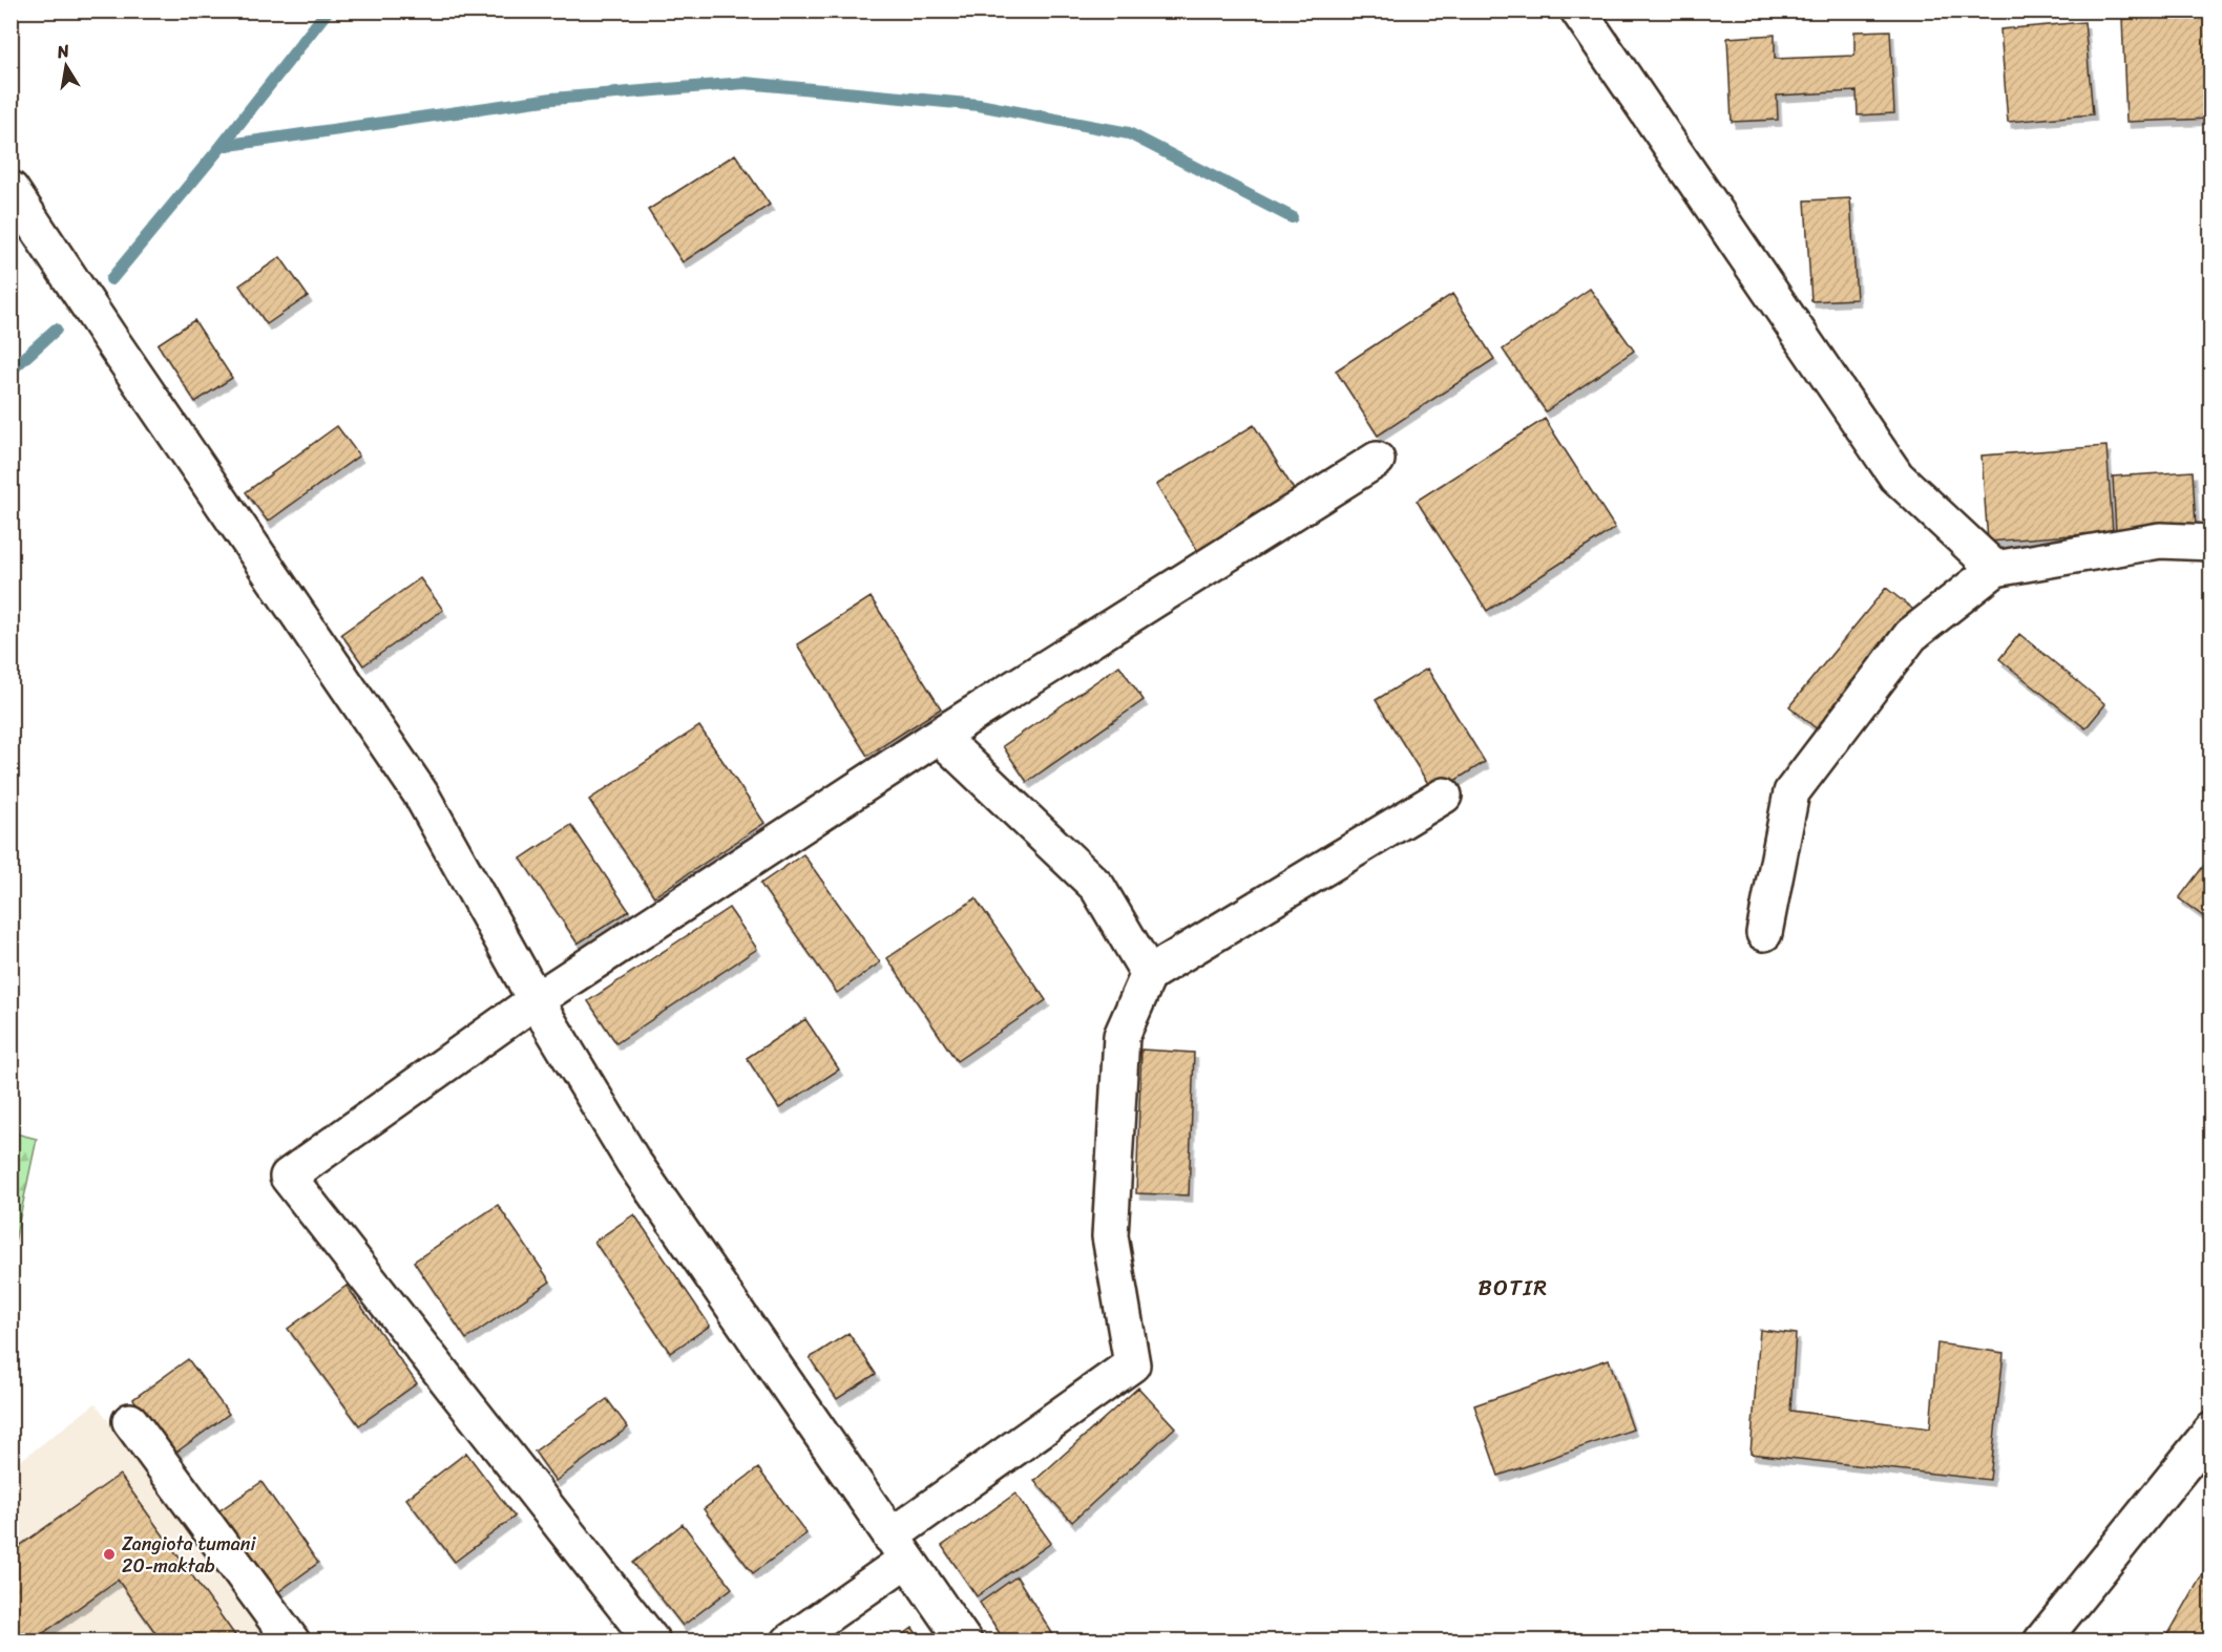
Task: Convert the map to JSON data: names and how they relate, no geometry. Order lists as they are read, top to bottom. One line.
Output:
{"districts":["BOTIR"],"places":["Zangiota tumani 20-maktab"],"north":"top"}
